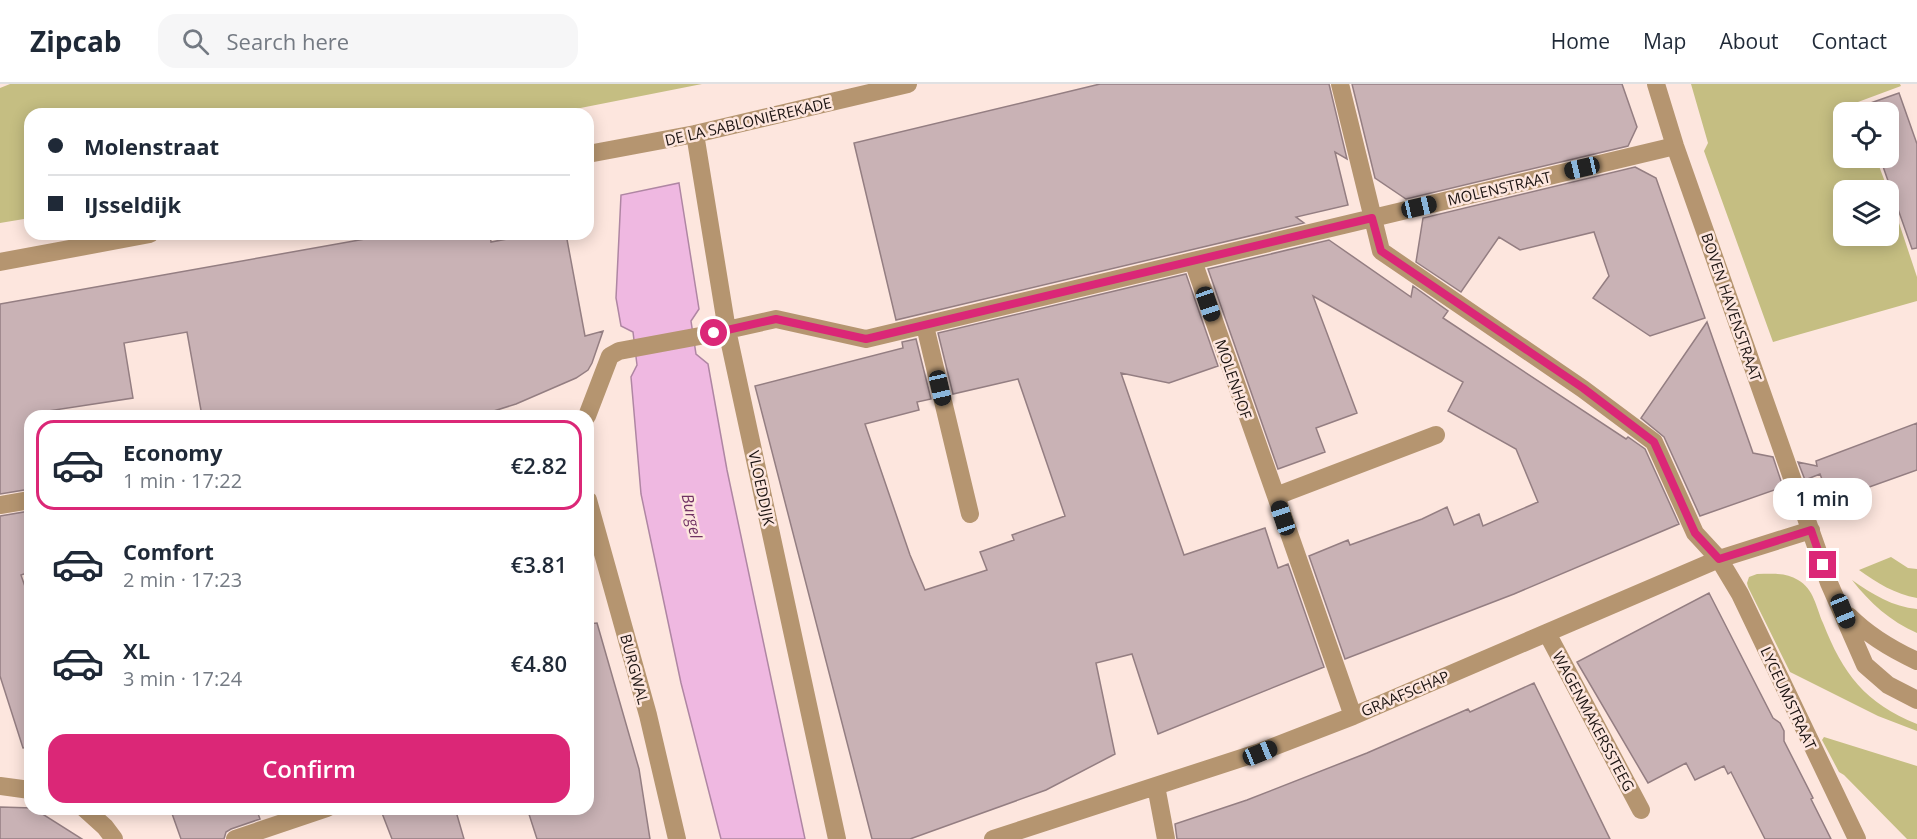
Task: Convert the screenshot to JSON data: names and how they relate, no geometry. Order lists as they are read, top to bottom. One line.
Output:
{"streets":{"street":["DE LA SABLONIÈREKADE","MOLENSTRAAT","BOVEN HAVENSTRAAT","MOLENHOF","VLOEDDIJK","BURGWAL","GRAAFSCHAP","LYCEUMSTRAAT","WAGENMAKERSSTEEG"]},"crossings":[["DE LA SABLONIÈREKADE","VLOEDDIJK"],["MOLENSTRAAT","BOVEN HAVENSTRAAT"],["MOLENSTRAAT","MOLENHOF"],["MOLENSTRAAT","VLOEDDIJK"],["MOLENSTRAAT","LYCEUMSTRAAT"],["BOVEN HAVENSTRAAT","GRAAFSCHAP"],["MOLENHOF","GRAAFSCHAP"],["GRAAFSCHAP","LYCEUMSTRAAT"],["GRAAFSCHAP","WAGENMAKERSSTEEG"]],"water":["Burgel"],"page":{"header":"Zipcab","search":"Search here","nav":["Home","Map","About","Contact"],"banner":["Molenstraat","IJsseldijk"],"list":[{"name":"Economy","note":"1 min · 17:22","value":"€2.82"},{"name":"Comfort","note":"2 min · 17:23","value":"€3.81"},{"name":"XL","note":"3 min · 17:24","value":"€4.80"}],"bubble":"1 min","buttons":"Confirm"}}
